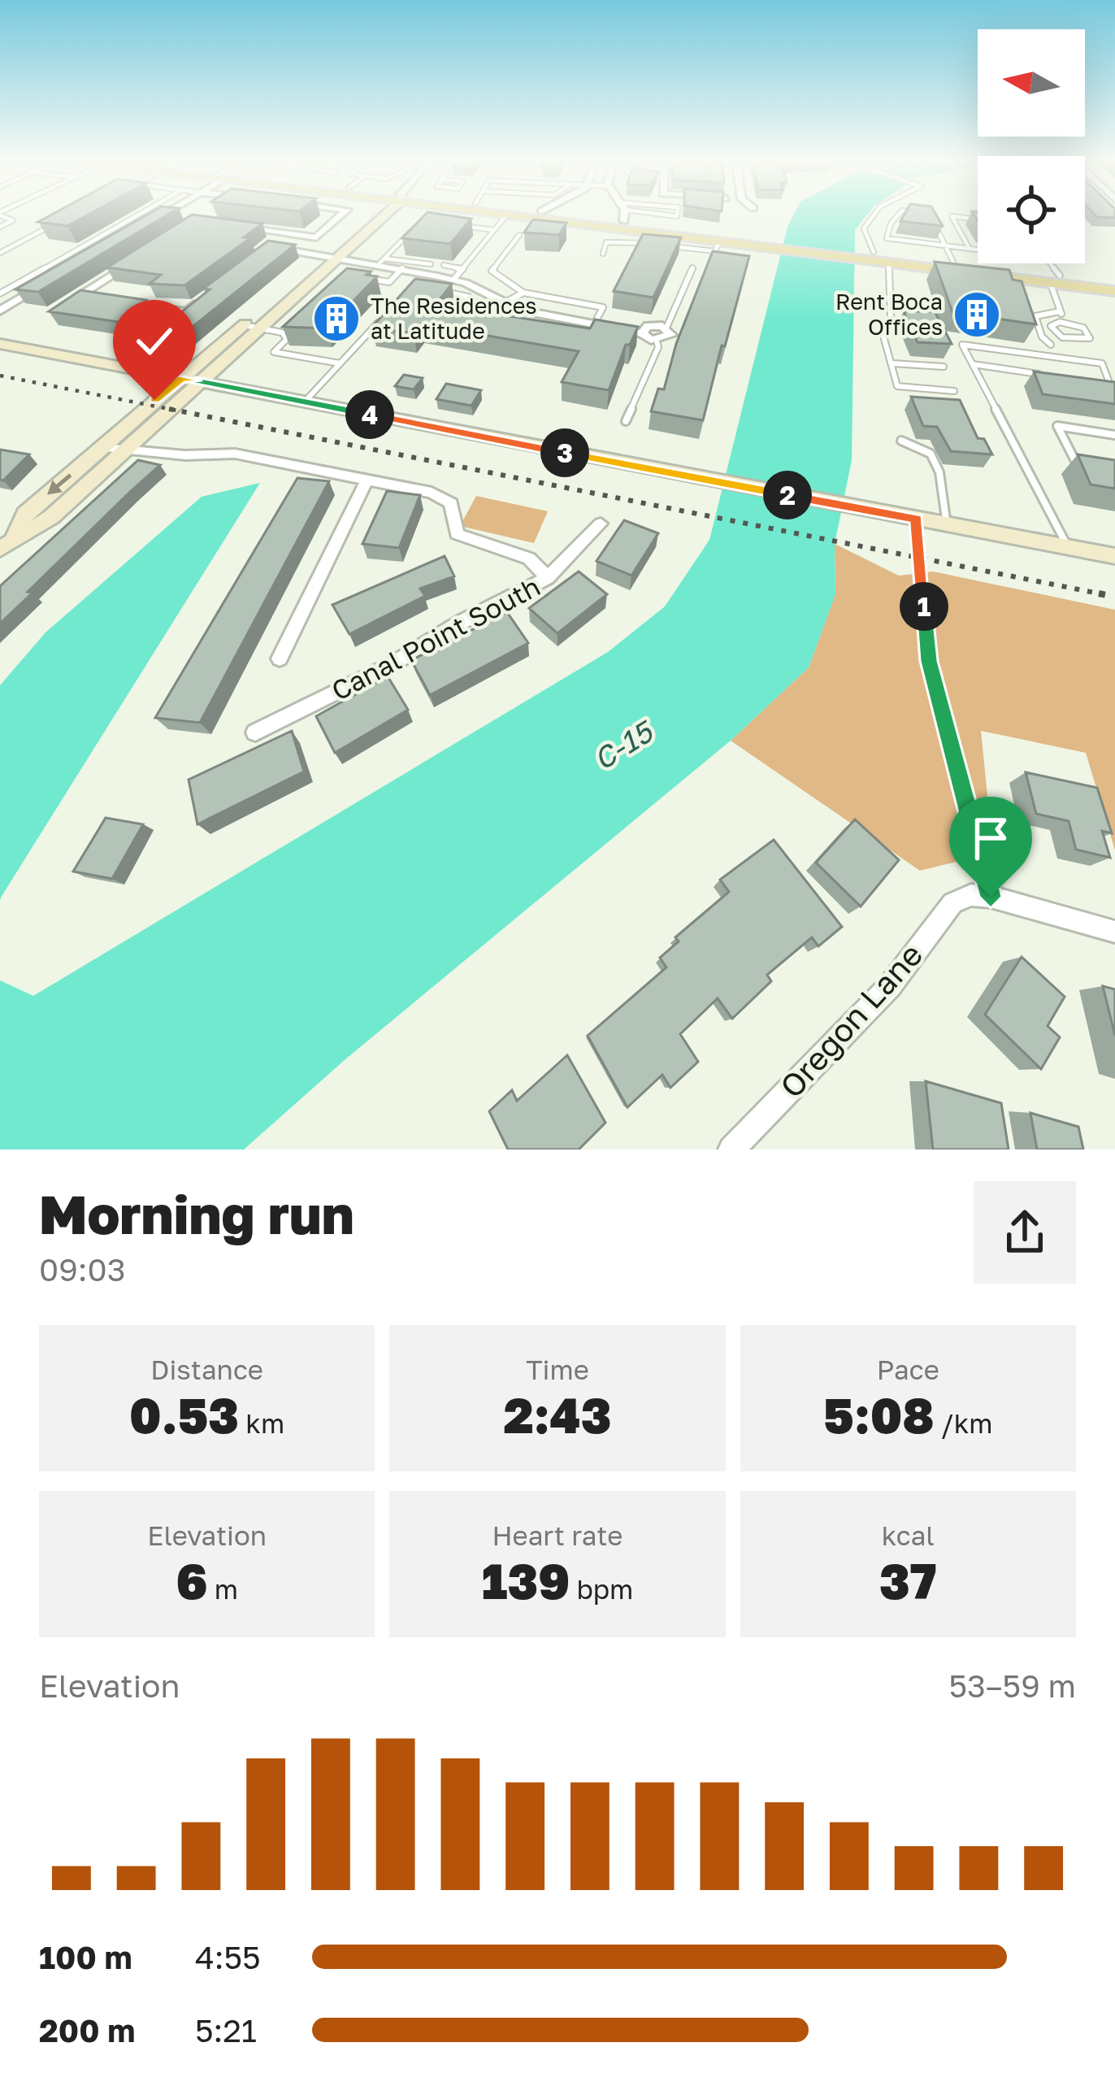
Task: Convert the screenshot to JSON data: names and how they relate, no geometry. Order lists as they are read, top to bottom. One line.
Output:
{"streets":{"street":["Canal Point South","Oregon Lane"]},"water":["C-15"],"places":{"building":["Rent Boca Offices","The Residences at Latitude"]},"north":"left","page":{"pins":["4","3","2","1"],"heading":["Morning run","09:03"],"stats":[["Distance","0.53 km"],["Time","2:43"],["Pace","5:08 /km"],["Elevation","6 m"],["Heart rate","139 bpm"],["kcal","37"]],"chart":["Elevation","53–59 m"],"list":[{"name":"100 m","note":"4:55"},{"name":"200 m","note":"5:21"}]}}
